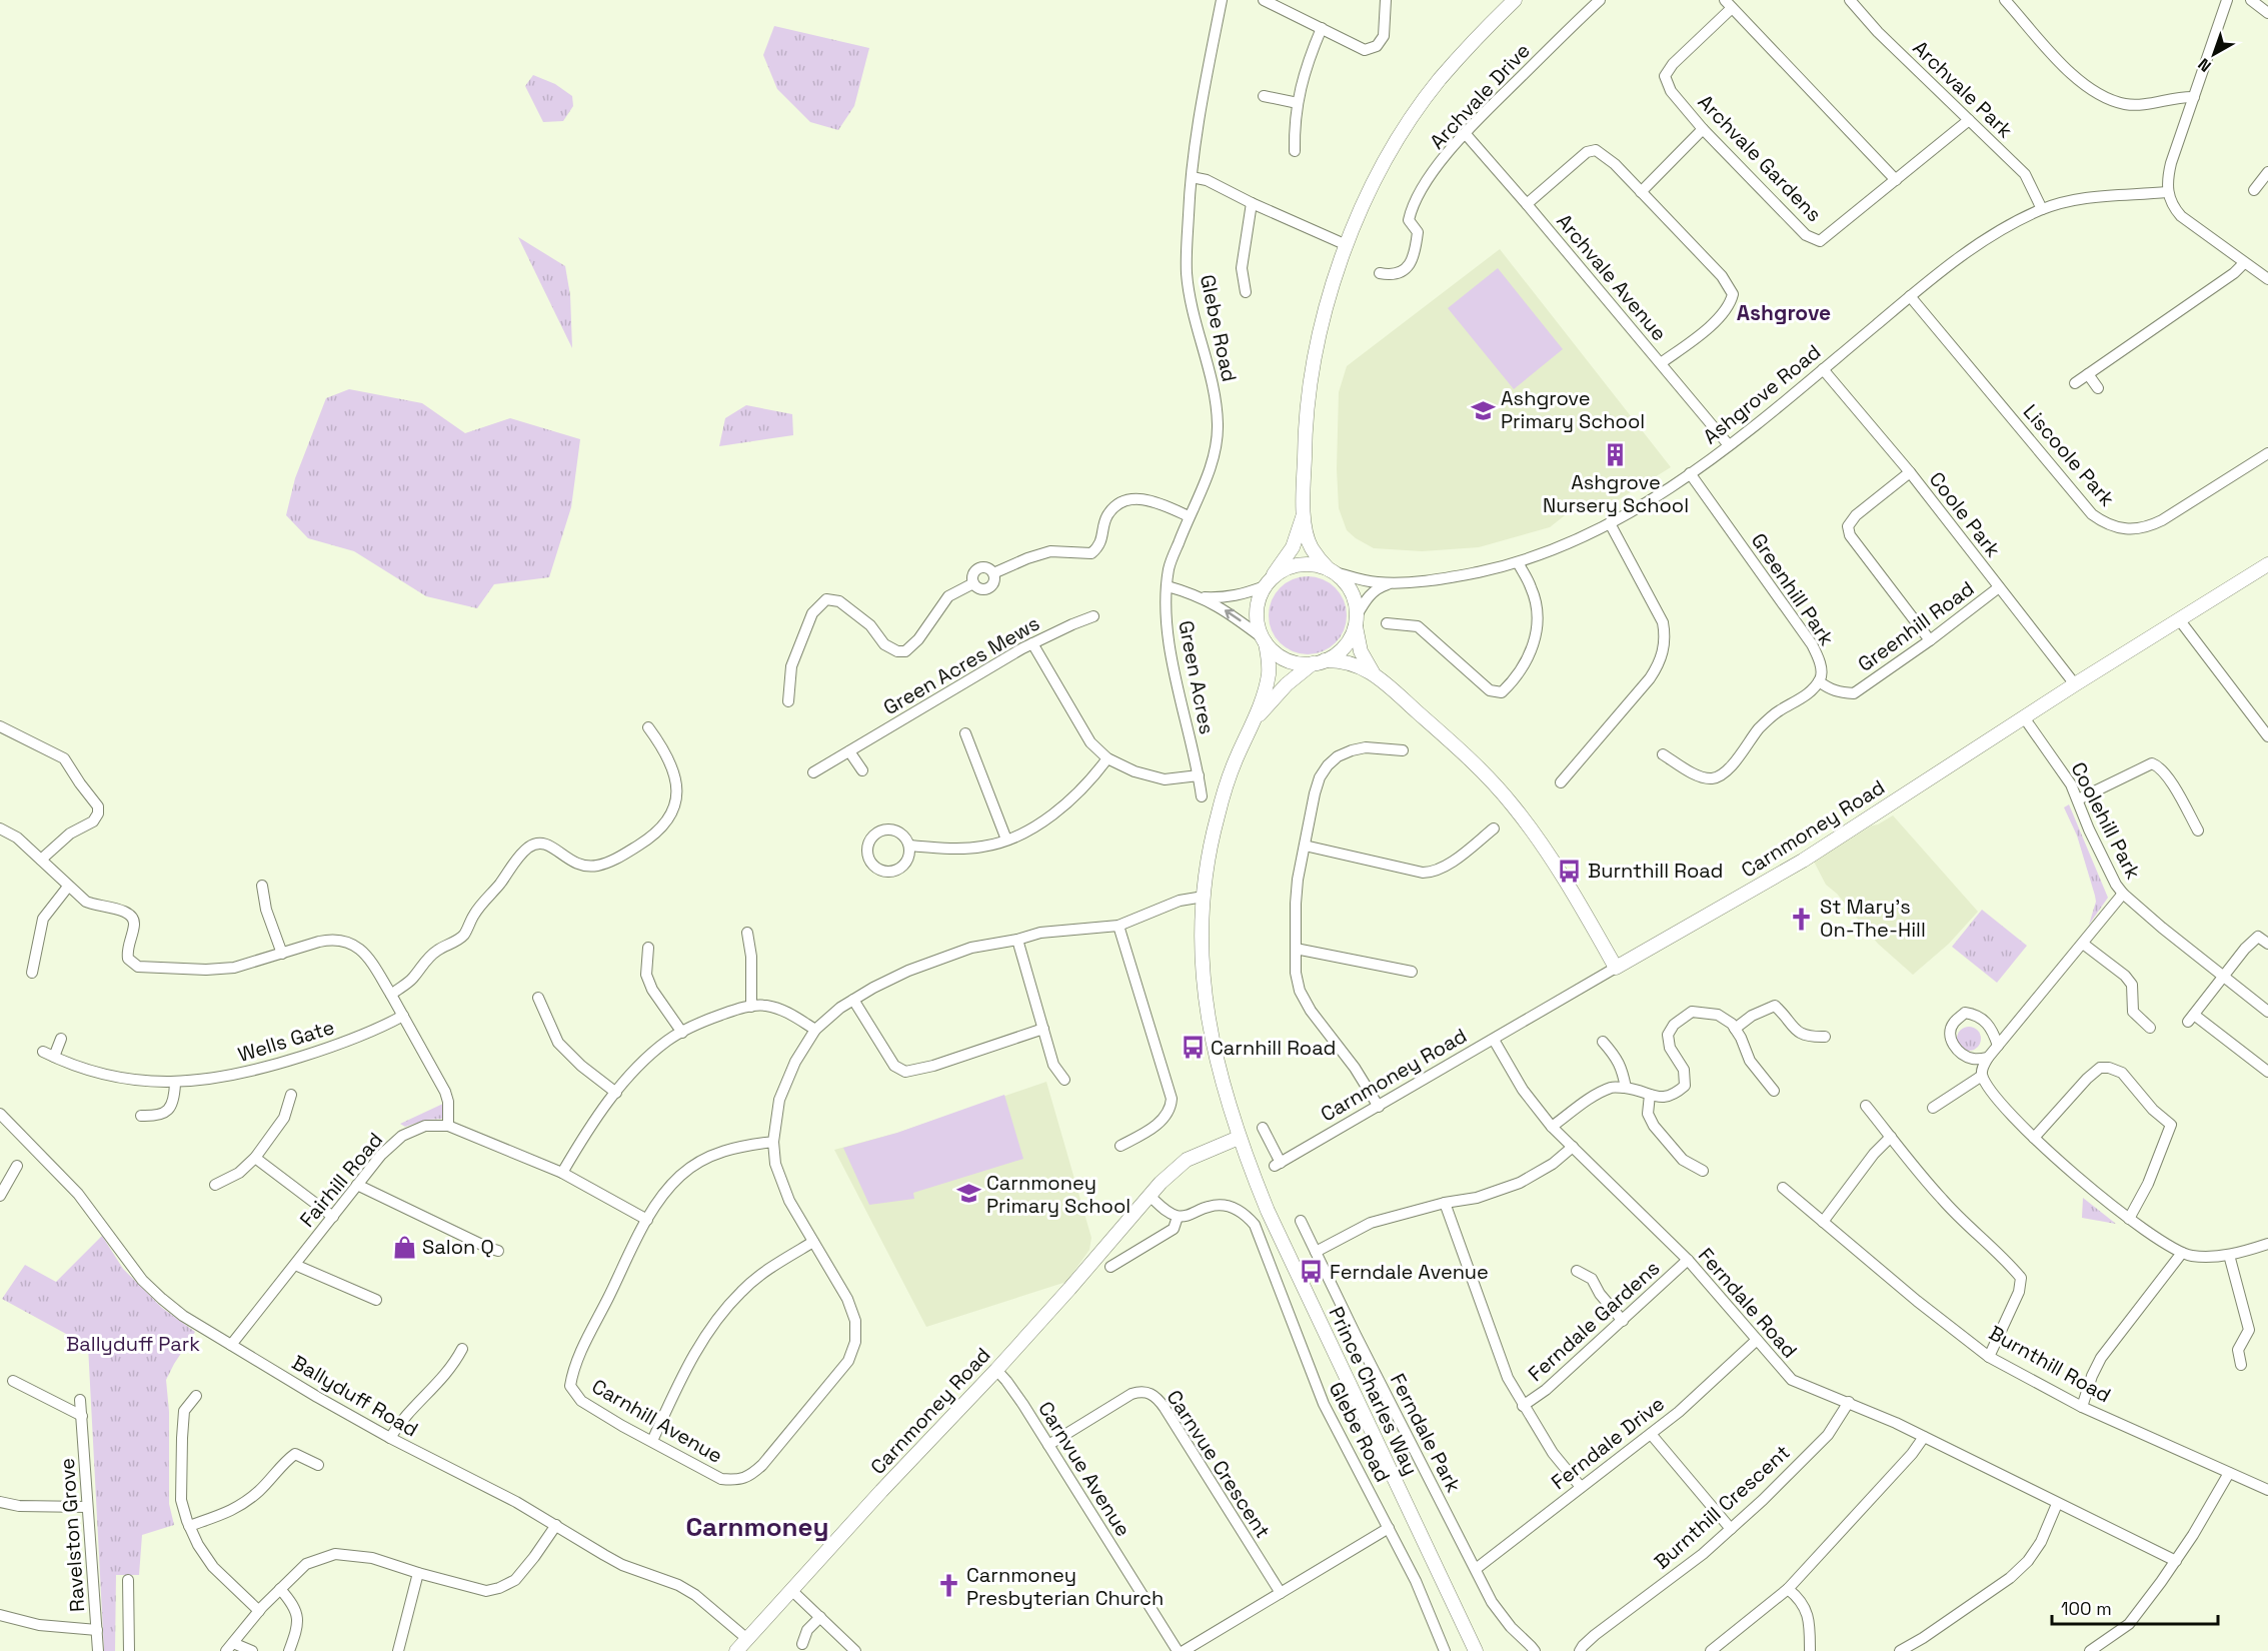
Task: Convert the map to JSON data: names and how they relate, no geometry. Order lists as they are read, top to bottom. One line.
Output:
{"streets":{"street":["Archvale Park","Archvale Drive","Archvale Gardens","Archvale Avenue","Glebe Road","Ashgrove Road","Liscoole Park","Coole Park","Greenhill Park","Greenhill Road","Green Acres Mews","Green Acres","Coolehill Park","Carnmoney Road","Wells Gate","Fairhill Road","Ferndale Road","Ferndale Gardens","Burnthill Road","Prince Charles Way","Ballyduff Road","Carnhill Avenue","Ferndale Park","Ferndale Drive","Carnvue Crescent","Carnvue Avenue","Burnthill Crescent","Ravelston Grove"]},"crossings":[["Archvale Park","Archvale Gardens"],["Archvale Park","Ashgrove Road"],["Archvale Drive","Archvale Avenue"],["Archvale Avenue","Ashgrove Road"],["Glebe Road","Green Acres"],["Ashgrove Road","Liscoole Park"],["Ashgrove Road","Coole Park"],["Ashgrove Road","Greenhill Park"],["Ashgrove Road","Prince Charles Way"],["Coole Park","Greenhill Road"],["Coole Park","Carnmoney Road"],["Greenhill Park","Greenhill Road"],["Coolehill Park","Carnmoney Road"],["Carnmoney Road","Ferndale Road"],["Carnmoney Road","Prince Charles Way"],["Carnmoney Road","Ballyduff Road"],["Carnmoney Road","Carnvue Avenue"],["Fairhill Road","Ballyduff Road"],["Fairhill Road","Carnhill Avenue"],["Ferndale Road","Ferndale Gardens"],["Ferndale Road","Ferndale Drive"],["Ferndale Road","Burnthill Crescent"],["Ferndale Park","Ferndale Drive"],["Carnvue Crescent","Carnvue Avenue"]],"districts":["Ashgrove","Carnmoney"],"parks":["Ballyduff Park"],"places":{"school or university":["Ashgrove Primary School","Carnmoney Primary School"],"building":["Ashgrove Nursery School"],"bus stop":["Burnthill Road","Carnhill Road","Ferndale Avenue"],"church":["St Mary's On-The-Hill","Carnmoney Presbyterian Church"],"shop":["Salon Q"]},"scale_bar":"100 m","north":"bottom left"}
